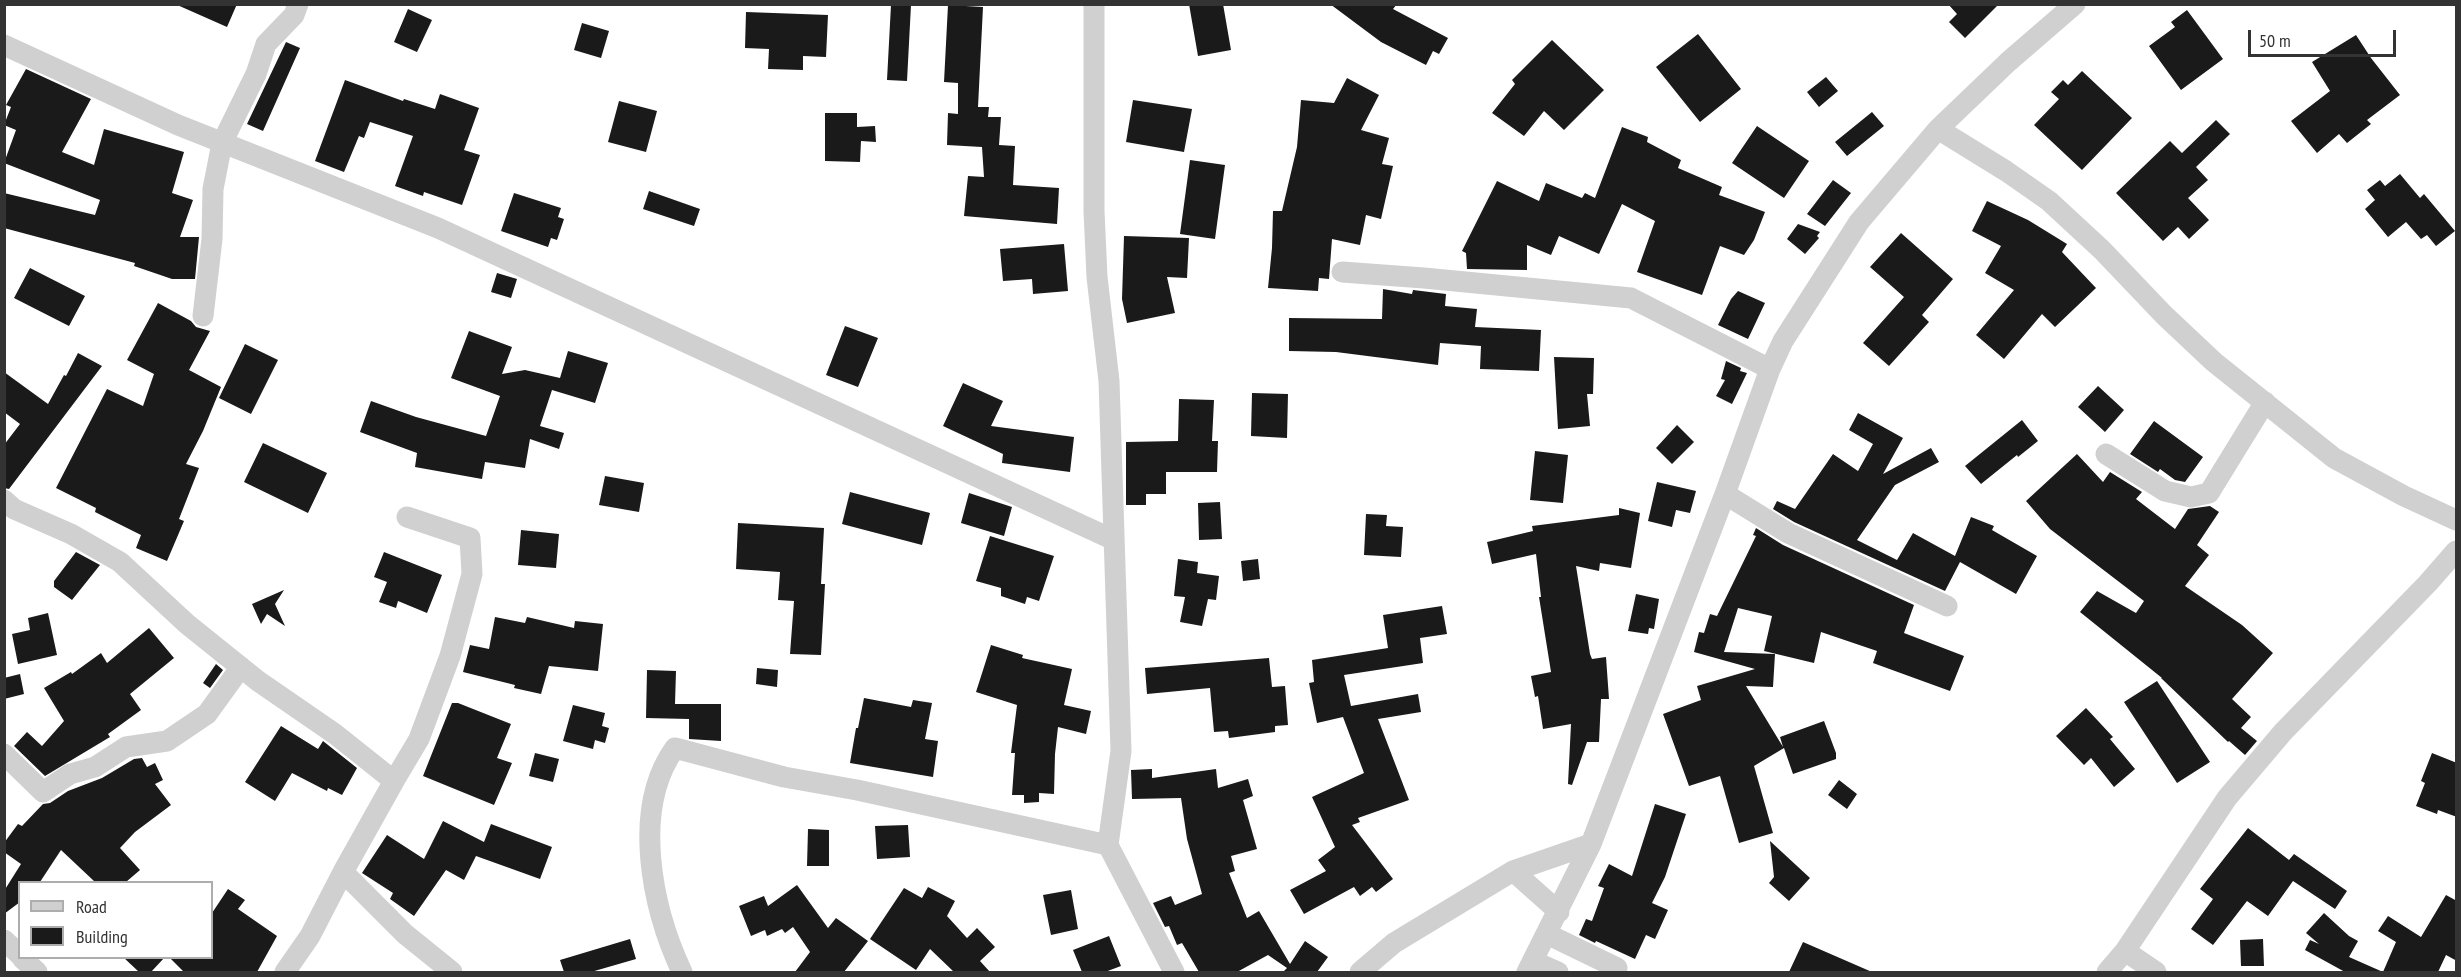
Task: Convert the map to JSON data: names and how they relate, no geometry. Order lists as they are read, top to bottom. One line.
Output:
{"legend":["Road","Building"],"scale_bar":"50 m"}
